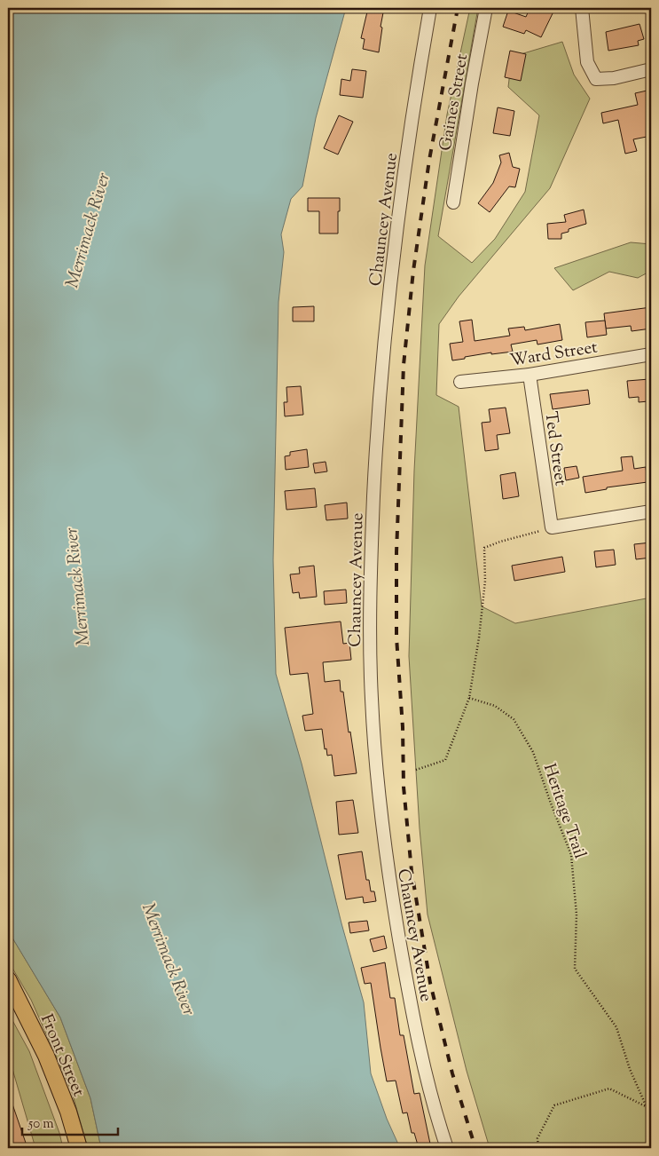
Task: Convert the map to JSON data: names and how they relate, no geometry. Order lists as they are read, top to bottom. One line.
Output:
{"streets":{"main road":["Front Street"],"street":["Gaines Street","Chauncey Avenue","Ward Street","Ted Street"],"path":["Heritage Trail"]},"crossings":[["Ward Street","Ted Street"]],"water":["Merrimack River"],"scale_bar":"50 m"}
